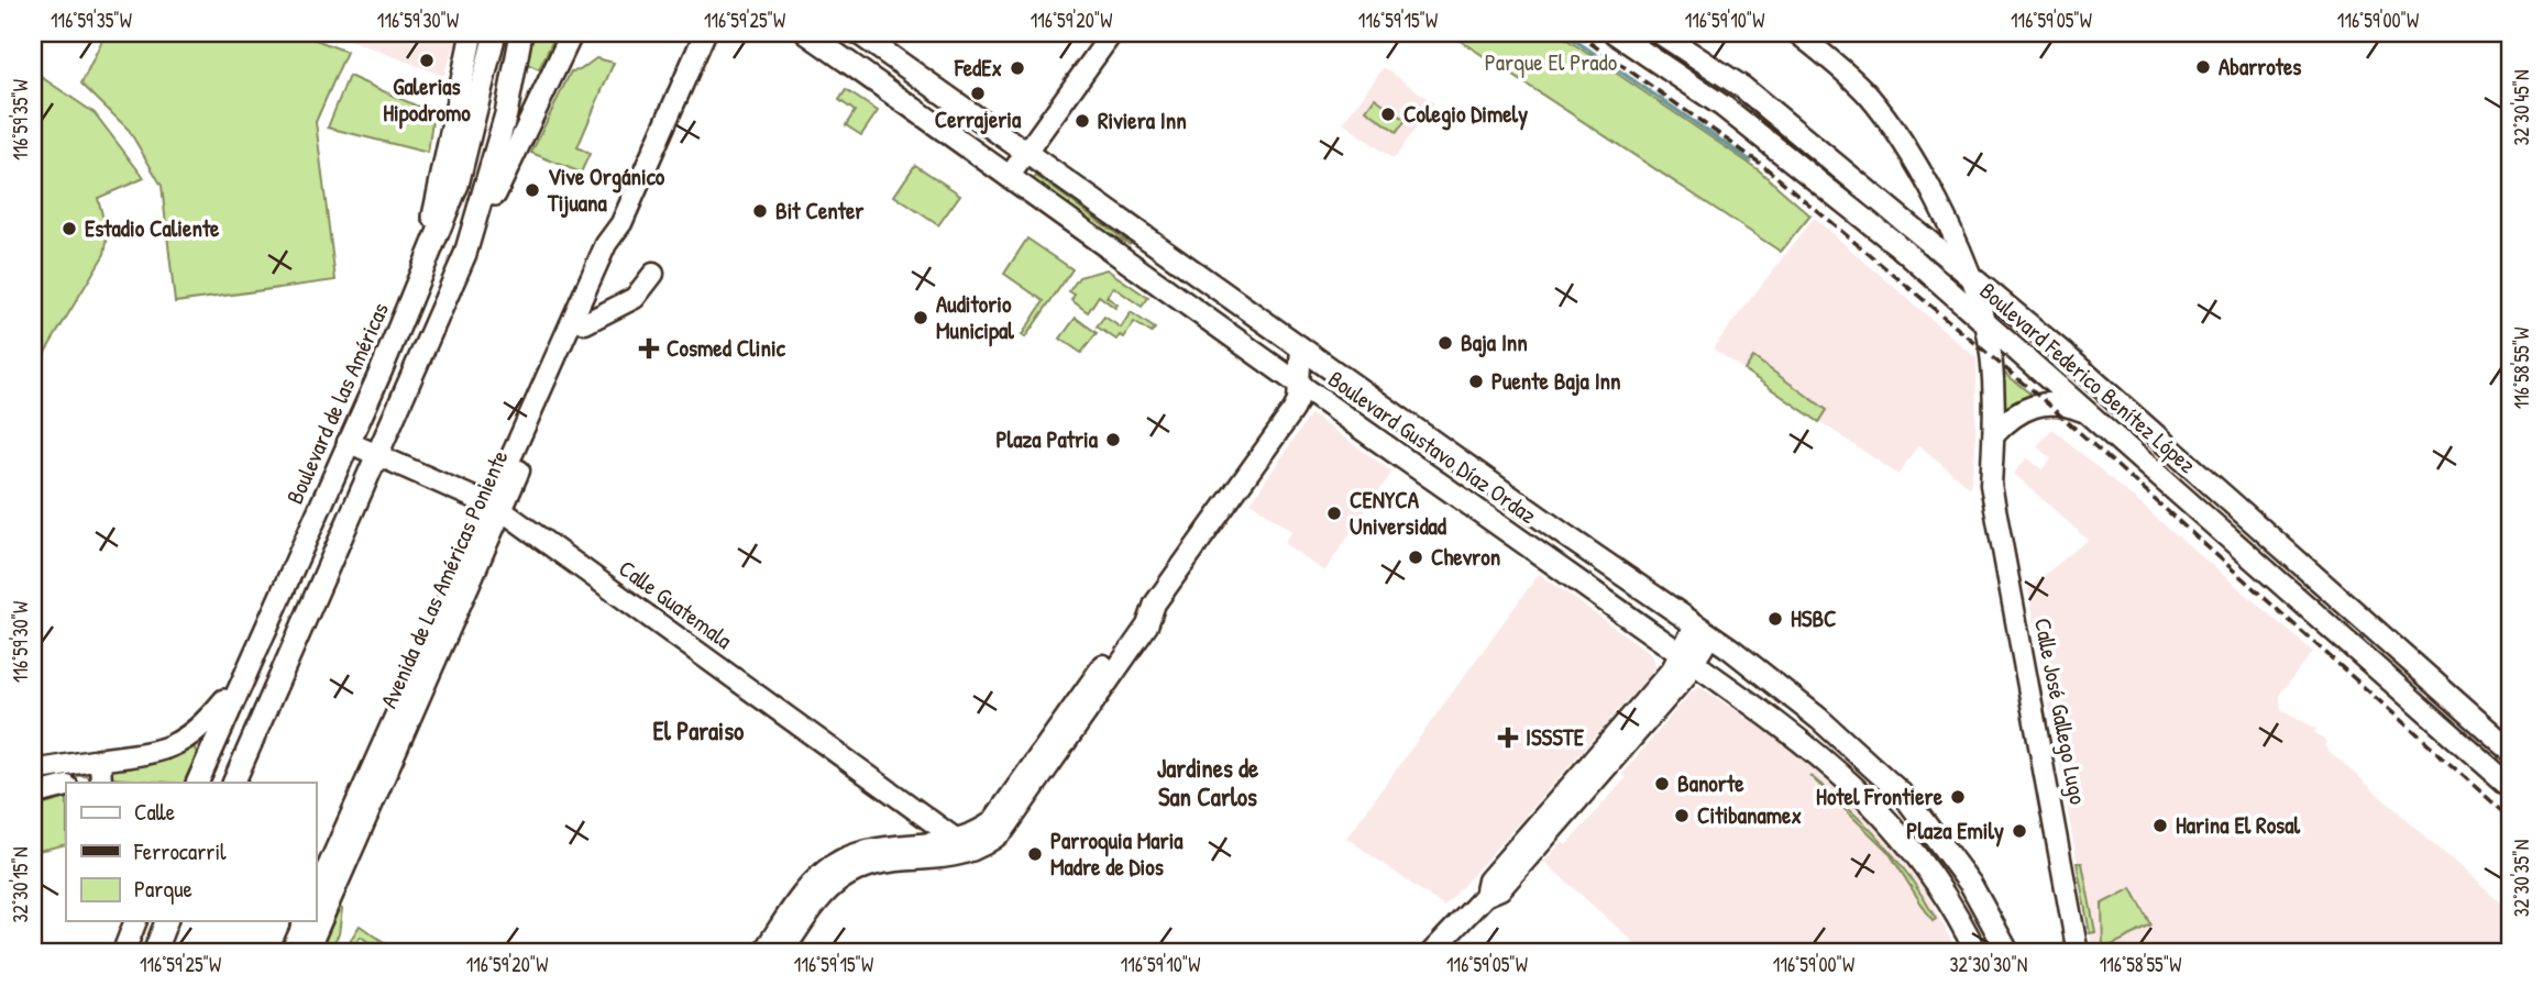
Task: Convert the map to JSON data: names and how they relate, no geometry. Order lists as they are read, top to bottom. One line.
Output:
{"streets":{"main road":["Boulevard Federico Benítez López","Boulevard de las Américas","Boulevard Gustavo Díaz Ordaz"],"street":["Avenida de Las Américas Poniente","Calle Guatemala","Calle José Gallego Lugo"]},"crossings":[["Boulevard Federico Benítez López","Calle José Gallego Lugo"],["Boulevard de las Américas","Calle Guatemala"],["Avenida de Las Américas Poniente","Calle Guatemala"]],"districts":["El Paraiso","Jardines de San Carlos"],"parks":["Parque El Prado"],"places":{"other":["Galerias Hipodromo","Abarrotes","FedEx","Cerrajeria","Colegio Dimely","Riviera Inn","Vive Orgánico Tijuana","Bit Center","Estadio Caliente","Auditorio Municipal","Baja Inn","Puente Baja Inn","Plaza Patria","CENYCA Universidad","Chevron","HSBC","Banorte","Hotel Frontiere","Citibanamex","Harina El Rosal","Plaza Emily","Parroquia Maria Madre de Dios"],"health":["Cosmed Clinic","ISSSTE"]},"legend":["Calle","Ferrocarril","Parque"],"coordinates":["116°59'35\"W","116°59'30\"W","116°59'25\"W","116°59'20\"W","116°59'15\"W","116°59'10\"W","116°59'05\"W","116°59'00\"W","32°30'45\"N","116°58'55\"W","32°30'35\"N","32°30'15\"N","32°30'30\"N"]}
